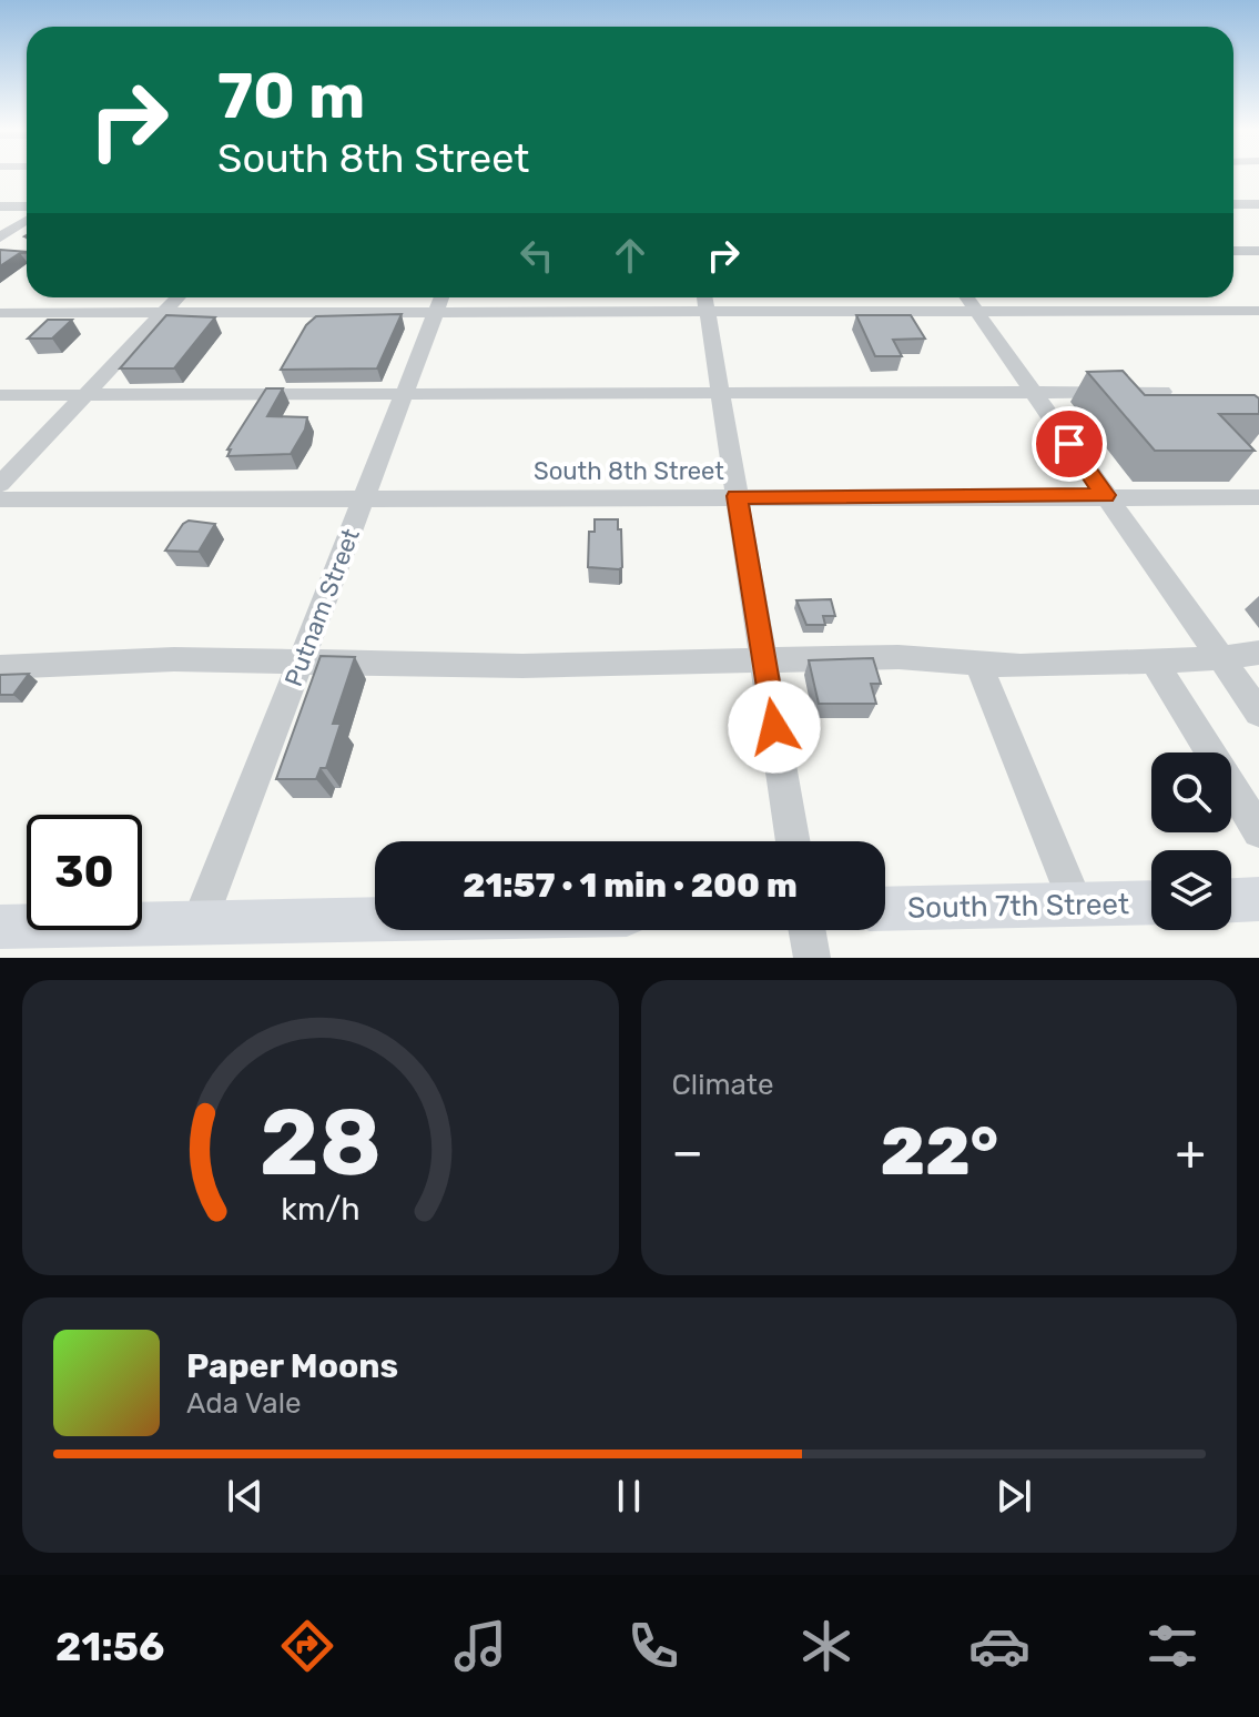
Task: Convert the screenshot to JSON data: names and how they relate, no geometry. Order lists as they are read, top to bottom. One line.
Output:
{"streets":{"main road":["South 7th Street"],"street":["South 8th Street","Putnam Street"]},"crossings":[["South 8th Street","Putnam Street"]],"page":{"turn":["70 m","South 8th Street"],"limit":"30","trip":"21:57 · 1 min · 200 m","tile":"Climate","heat":["−","22°","+"],"song":["Paper Moons","Ada Vale"],"tabs":"21:56","gauge":["28","km/h"]}}
